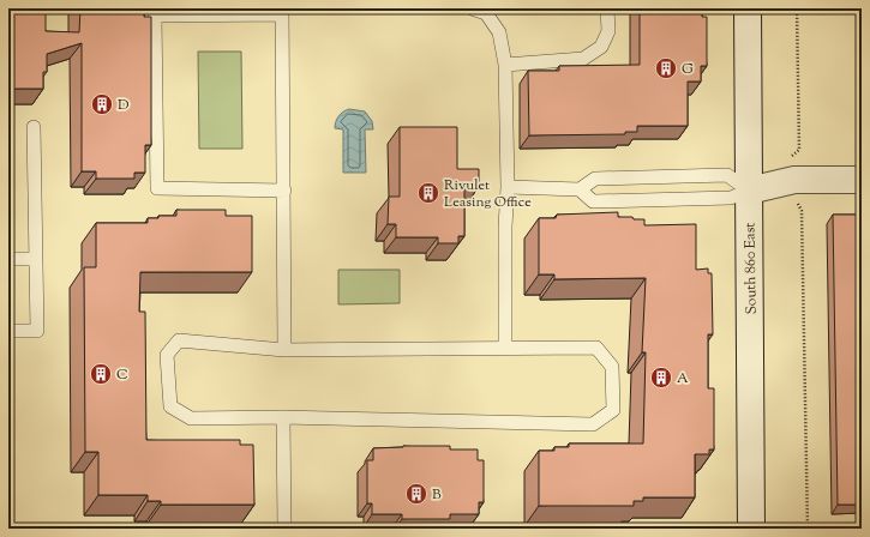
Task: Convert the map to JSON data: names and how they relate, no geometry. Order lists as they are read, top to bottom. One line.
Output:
{"streets":{"street":["South 860 East"]},"places":{"building":["G","D","Rivulet Leasing Office","C","A","B"]}}
